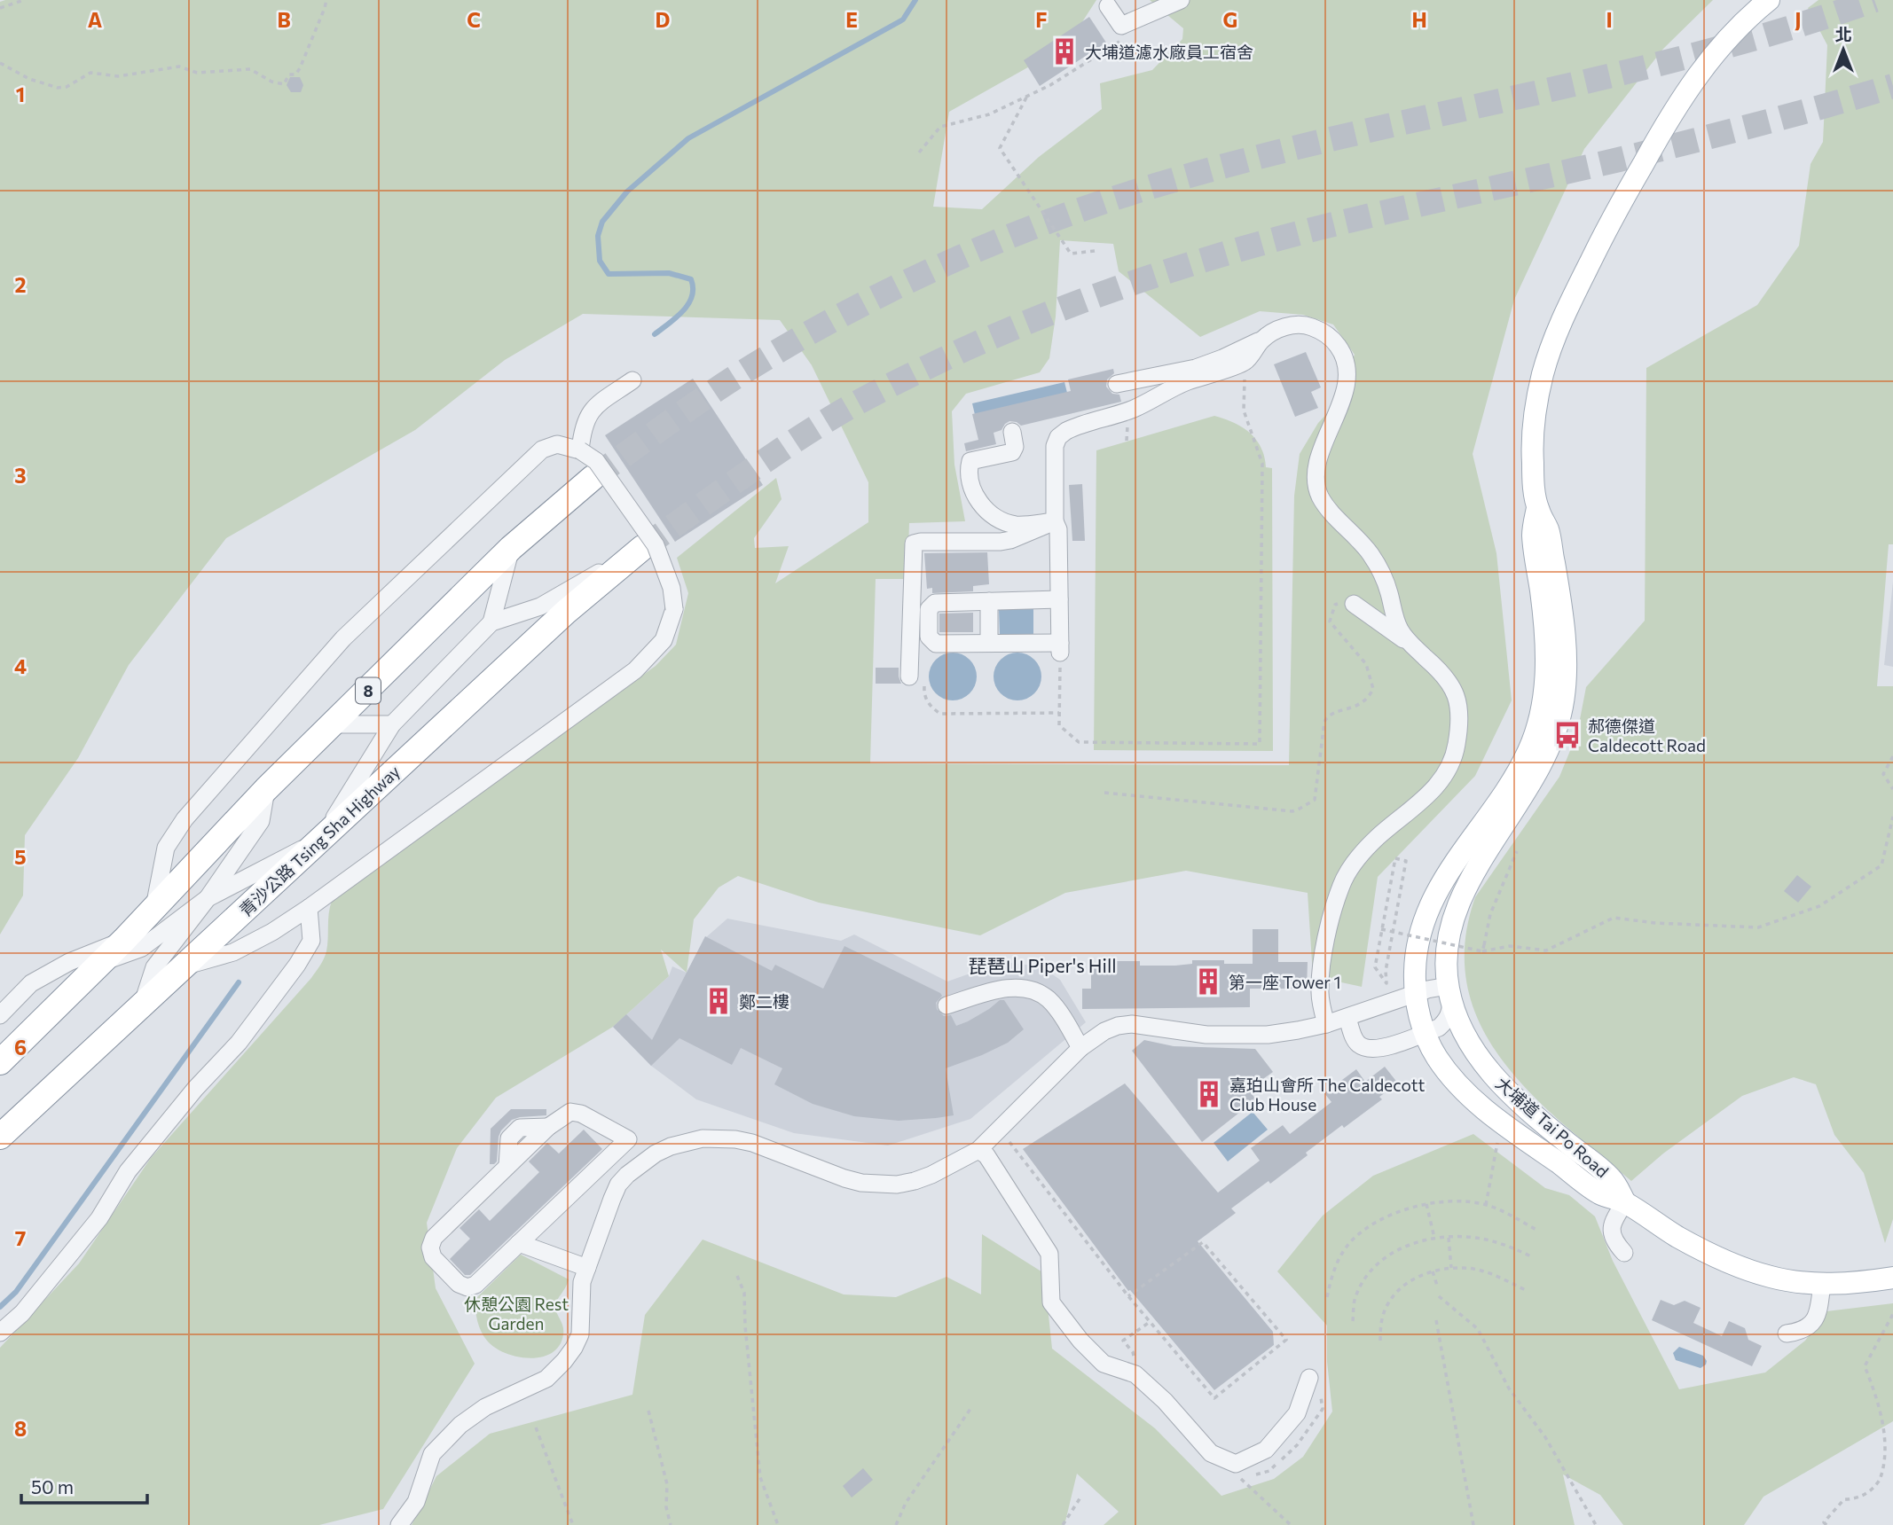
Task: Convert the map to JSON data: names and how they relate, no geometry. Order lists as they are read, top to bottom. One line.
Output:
{"streets":{"highway":["8","青沙公路 Tsing Sha Highway"],"main road":["大埔道 Tai Po Road"]},"districts":["琵琶山 Piper's Hill"],"parks":["休憩公園 Rest Garden"],"places":{"building":["大埔道濾水廠員工宿舍","第一座 Tower 1","鄭二樓","嘉珀山會所 The Caldecott Club House"],"bus stop":["郝德傑道 Caldecott Road"]},"scale_bar":"50 m","north":"top","grid":{"columns":["A","B","C","D","E","F","G","H","I","J"],"rows":["1","2","3","4","5","6","7","8"]}}
